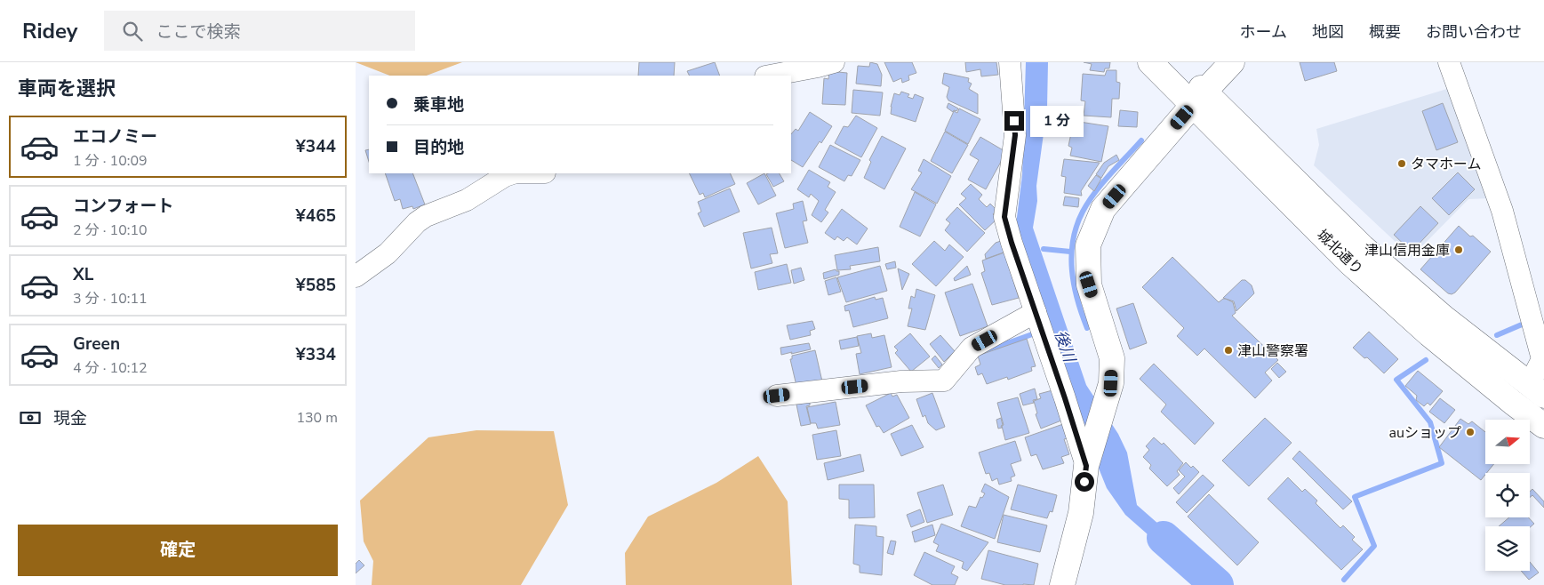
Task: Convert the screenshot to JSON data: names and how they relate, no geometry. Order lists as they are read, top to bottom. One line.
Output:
{"streets":{"street":["城北通り"]},"water":["後川"],"places":["タマホーム","津山信用金庫","津山警察署","auショップ"],"north":"right","page":{"header":"Ridey","search":"ここで検索","nav":["ホーム","地図","概要","お問い合わせ"],"heading":"車両を選択","banner":["乗車地","目的地"],"bubble":"1 分","list":[{"name":"エコノミー","note":"1 分 · 10:09","value":"¥344"},{"name":"コンフォート","note":"2 分 · 10:10","value":"¥465"},{"name":"XL","note":"3 分 · 10:11","value":"¥585"},{"name":"Green","note":"4 分 · 10:12","value":"¥334"}],"pay":["現金","130 m"],"buttons":"確定"}}
